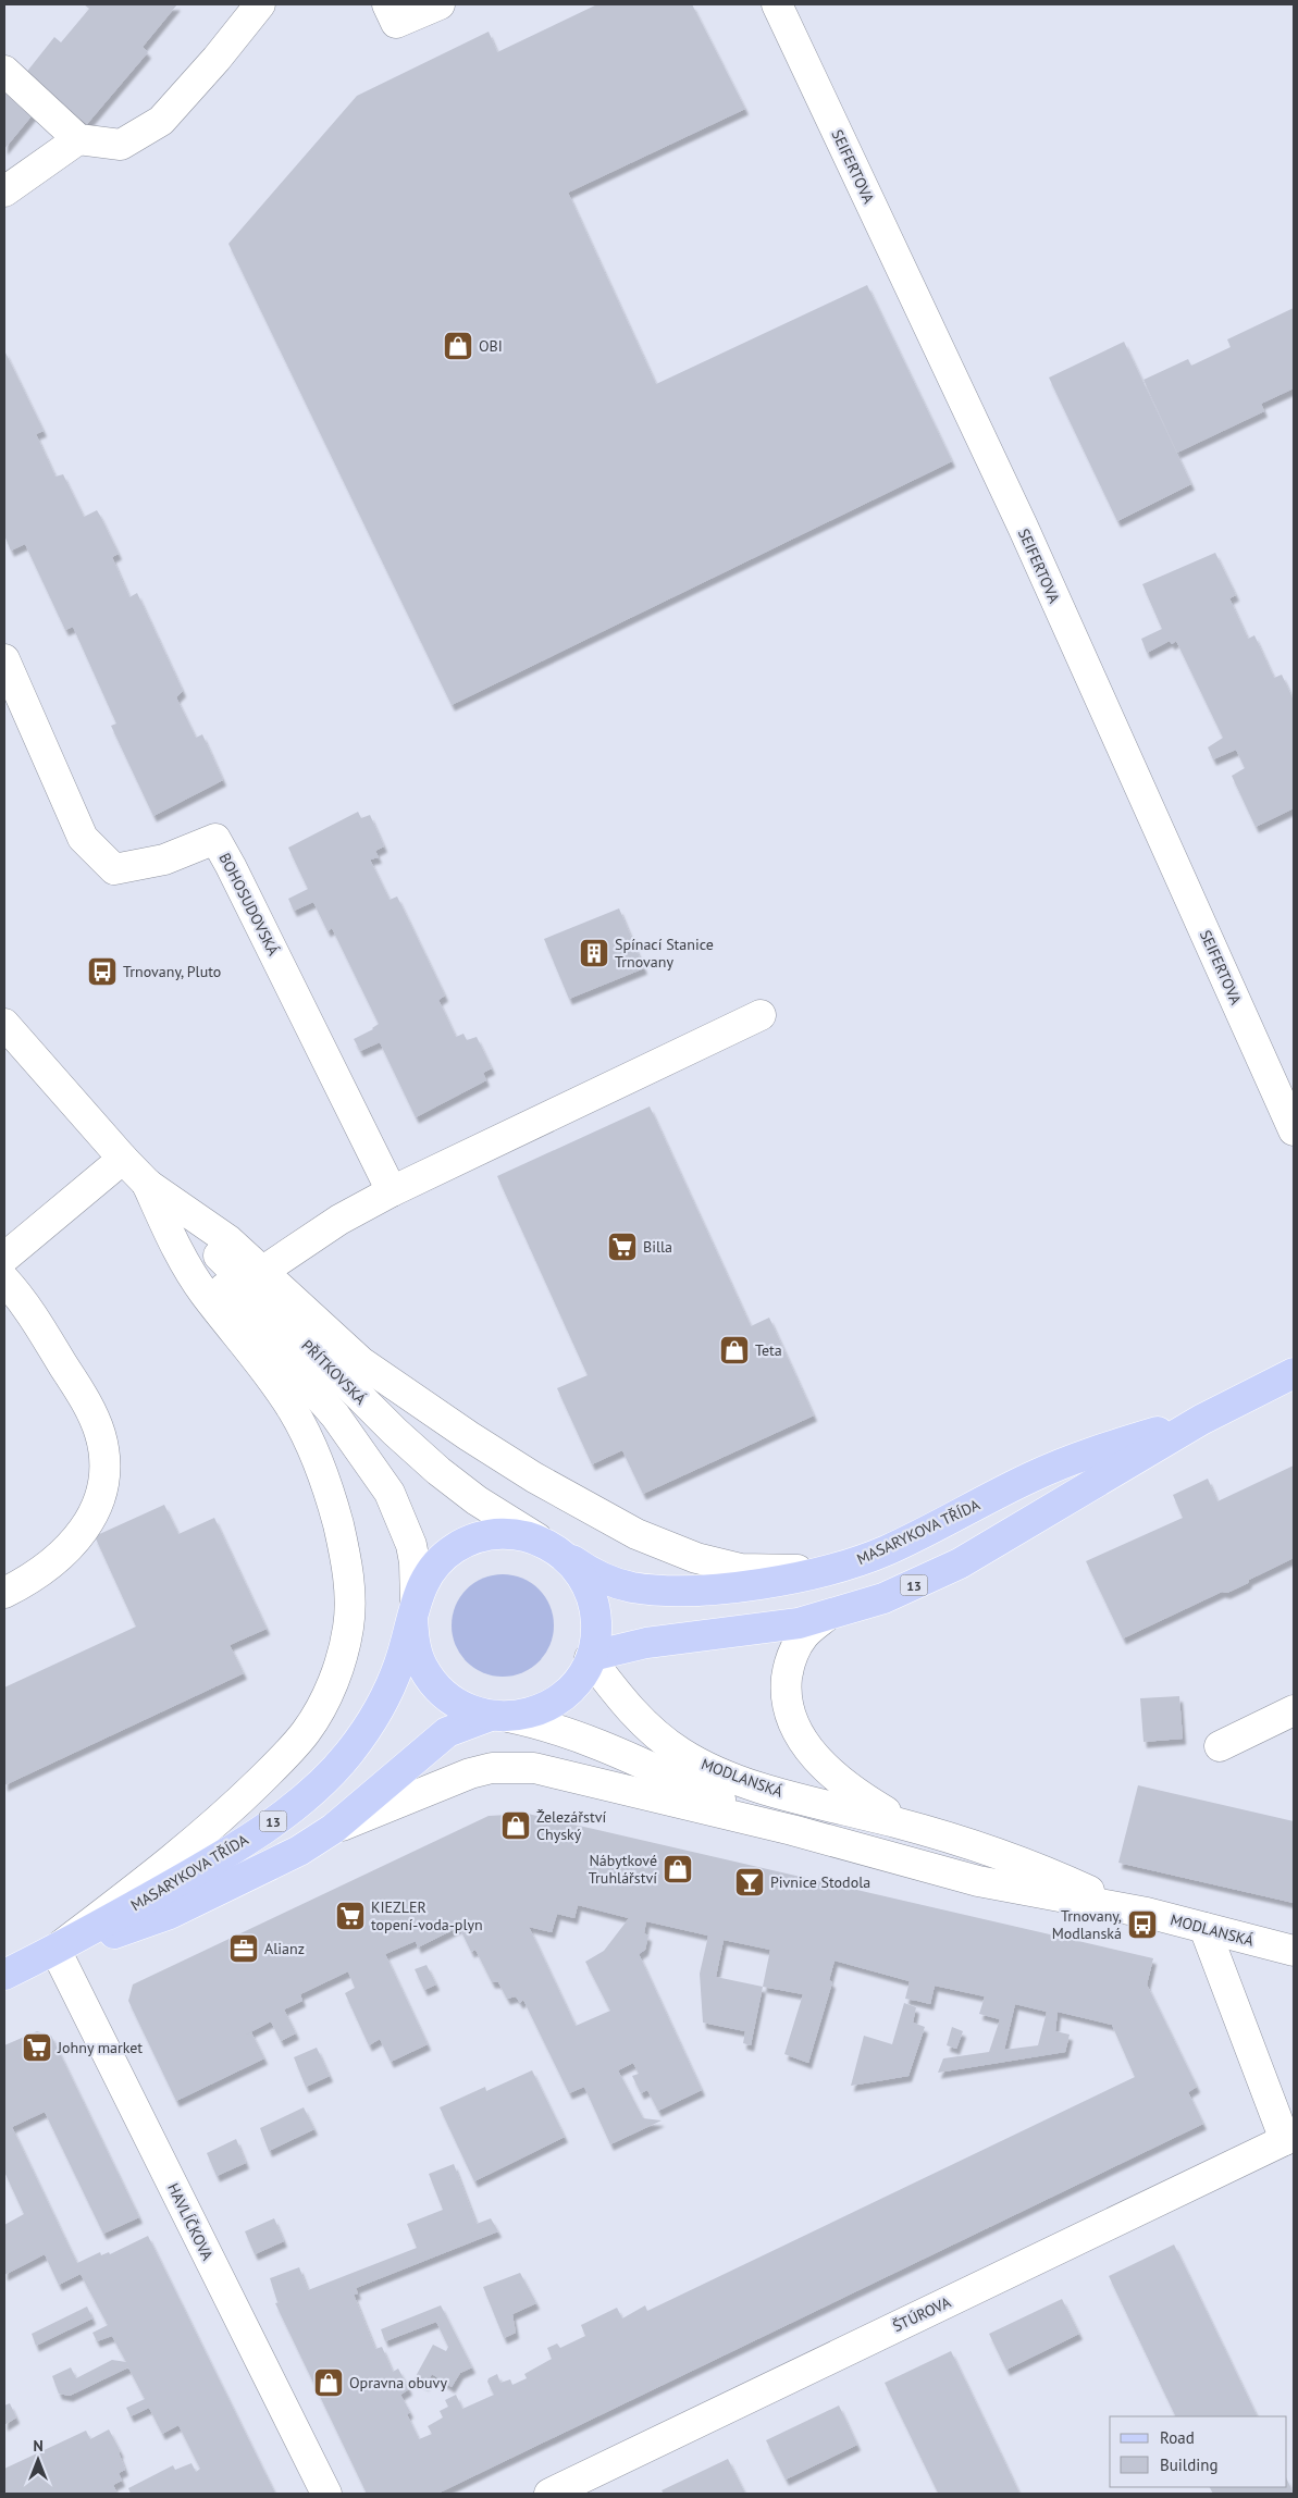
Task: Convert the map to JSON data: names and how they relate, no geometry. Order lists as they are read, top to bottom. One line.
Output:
{"streets":{"main road":["MASARYKOVA TŘÍDA","13"],"street":["SEIFERTOVA","BOHOSUDOVSKÁ","PŘÍTKOVSKÁ","MODLANSKÁ","HAVLÍČKOVA","ŠTÚROVA"]},"crossings":[["PŘÍTKOVSKÁ","MASARYKOVA TŘÍDA"],["PŘÍTKOVSKÁ","MODLANSKÁ"],["MASARYKOVA TŘÍDA","MODLANSKÁ"],["MASARYKOVA TŘÍDA","HAVLÍČKOVA"]],"places":{"shop":["OBI","Teta","Železářství Chyský","Nábytkové Truhlářství","Opravna obuvy"],"building":["Spínací Stanice Trnovany"],"bus stop":["Trnovany, Pluto","Trnovany, Modlanská"],"supermarket":["Billa","KIEZLER topení-voda-plyn","Johny market"],"bar":["Pivnice Stodola"],"office":["Alianz"]},"legend":["Road","Building"],"north":"top"}
